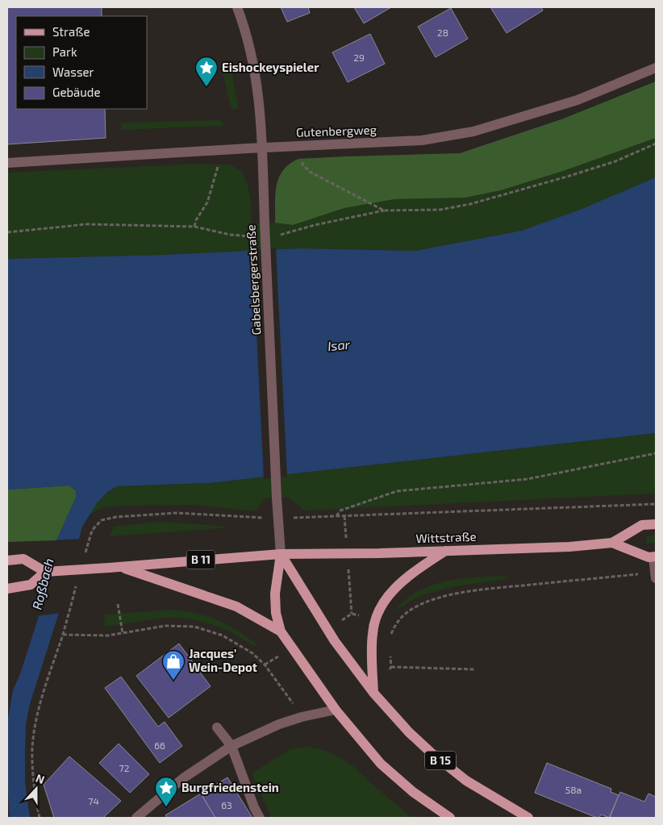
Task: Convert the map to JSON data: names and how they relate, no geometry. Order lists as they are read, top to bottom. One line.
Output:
{"streets":{"main road":["Wittstraße","B 11","B 15"],"street":["Gutenbergweg","Gabelsbergerstraße"]},"crossings":[["Gutenbergweg","Gabelsbergerstraße"],["Gabelsbergerstraße","Wittstraße"],["Gabelsbergerstraße","B 11"],["Wittstraße","B 11"]],"water":["Isar","Roßbach"],"places":{"place":["Eishockeyspieler","Burgfriedenstein"],"shop":["Jacques’ Wein-Depot"]},"house_numbers":["28","29","66","72","58a","74","63"],"legend":["Straße","Park","Wasser","Gebäude"],"north":"top"}
